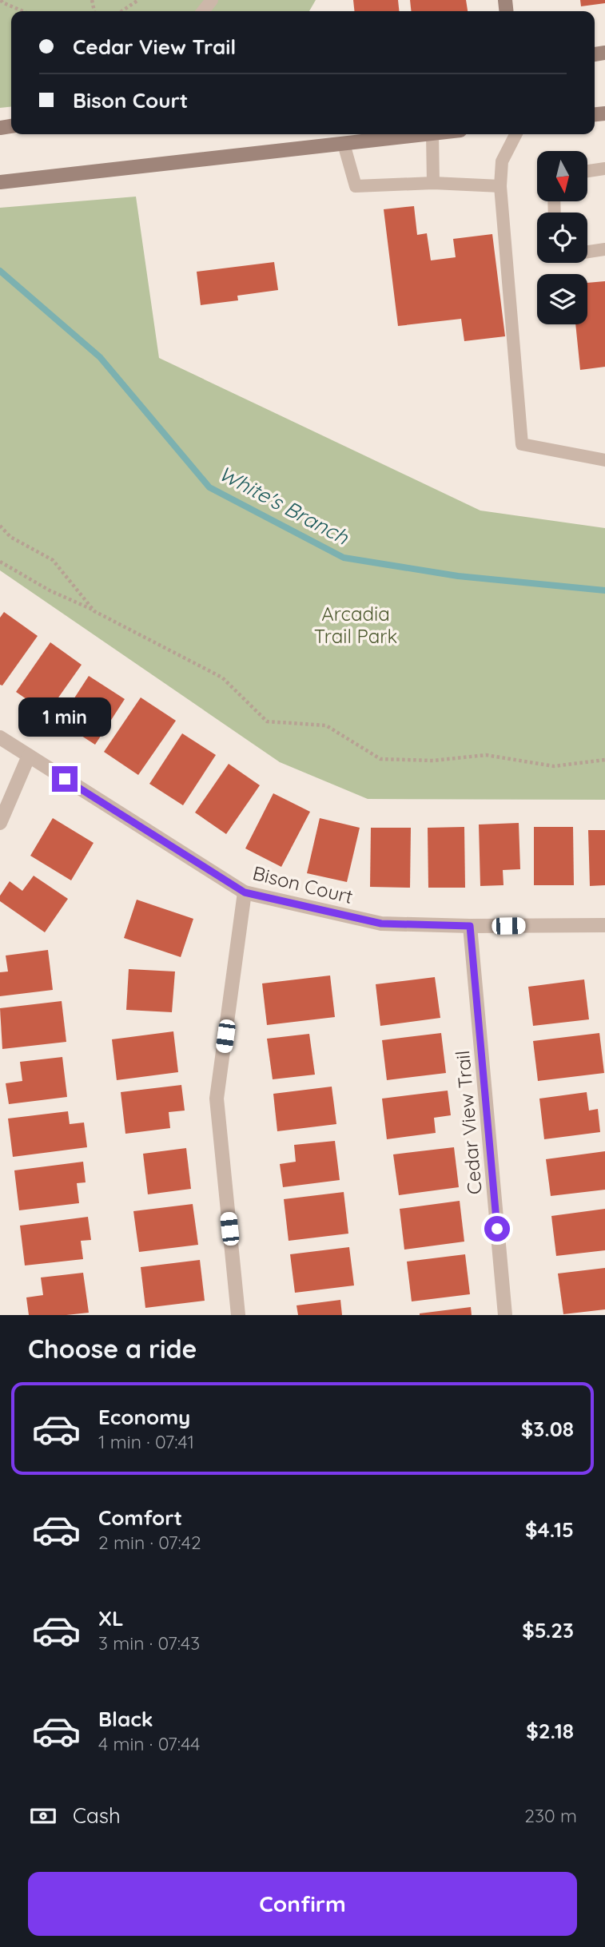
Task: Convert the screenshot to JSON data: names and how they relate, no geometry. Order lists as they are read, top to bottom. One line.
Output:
{"streets":{"street":["Bison Court","Cedar View Trail"]},"crossings":[["Bison Court","Cedar View Trail"]],"water":["White's Branch"],"parks":["Arcadia Trail Park"],"north":"bottom","page":{"banner":["Cedar View Trail","Bison Court"],"bubble":"1 min","heading":"Choose a ride","list":[{"name":"Economy","note":"1 min · 07:41","value":"$3.08"},{"name":"Comfort","note":"2 min · 07:42","value":"$4.15"},{"name":"XL","note":"3 min · 07:43","value":"$5.23"},{"name":"Black","note":"4 min · 07:44","value":"$2.18"}],"pay":["Cash","230 m"],"buttons":"Confirm"}}
